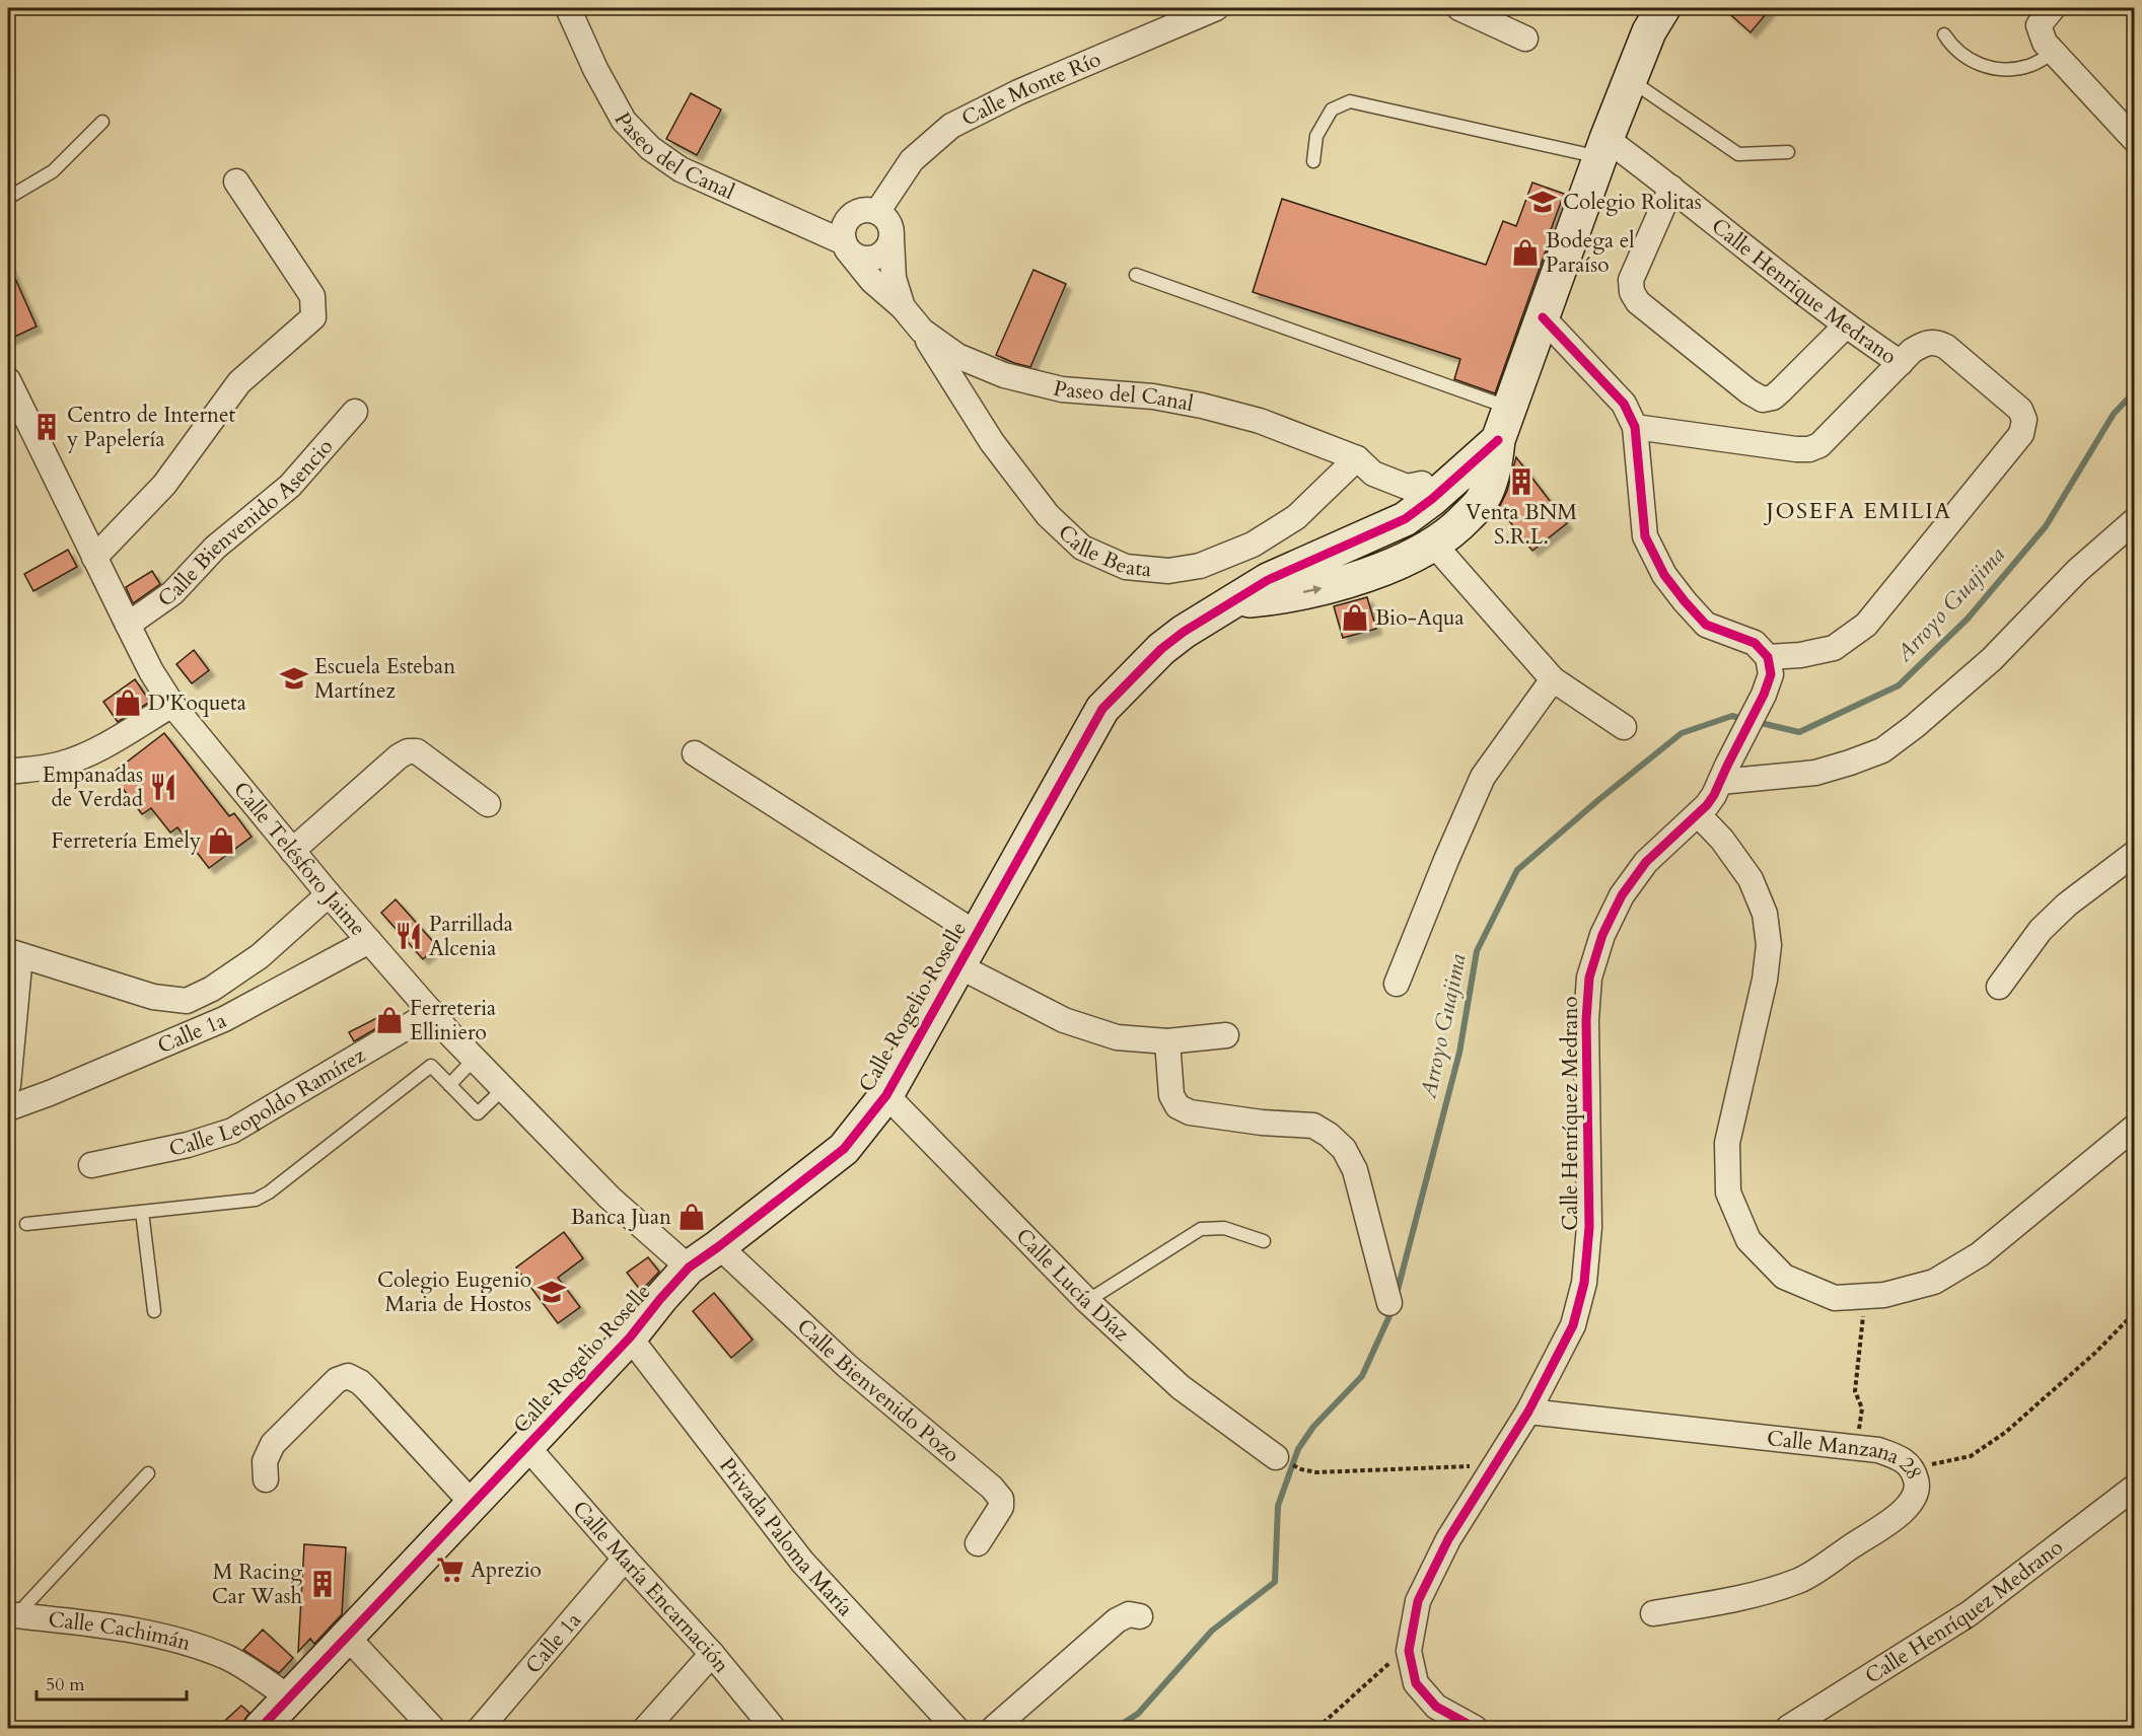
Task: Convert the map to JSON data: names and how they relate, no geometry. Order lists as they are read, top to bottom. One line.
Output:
{"streets":{"street":["Calle Monte Río","Paseo del Canal","Calle Henrique Medrano","Calle Bienvenido Asencio","Calle Beata","Calle Telésforo Jaime","Calle Rogelio Roselle","Calle 1a","Calle Leopoldo Ramírez","Calle Henríquez Medrano","Calle Lucía Díaz","Calle Bienvenido Pozo","Calle Manzana 28","Privada Paloma María","Calle María Encarnación","Calle Cachimán"]},"crossings":[["Calle Monte Río","Paseo del Canal"],["Paseo del Canal","Calle Beata"],["Paseo del Canal","Calle Rogelio Roselle"],["Calle Henrique Medrano","Calle Rogelio Roselle"],["Calle Henrique Medrano","Calle Henríquez Medrano"],["Calle Bienvenido Asencio","Calle Telésforo Jaime"],["Calle Telésforo Jaime","Calle Rogelio Roselle"],["Calle Telésforo Jaime","Calle 1a"],["Calle Telésforo Jaime","Calle Leopoldo Ramírez"],["Calle Rogelio Roselle","Calle Lucía Díaz"],["Calle Rogelio Roselle","Calle Bienvenido Pozo"],["Calle Rogelio Roselle","Privada Paloma María"],["Calle Rogelio Roselle","Calle María Encarnación"],["Calle Rogelio Roselle","Calle Cachimán"],["Calle 1a","Calle María Encarnación"],["Calle Henríquez Medrano","Calle Manzana 28"]],"districts":["JOSEFA EMILIA"],"water":["Arroyo Guajima"],"places":{"school or university":["Colegio Rolitas","Escuela Esteban Martínez","Colegio Eugenio Maria de Hostos"],"shop":["Bodega el Paraíso","Bio-Aqua","D'Koqueta","Ferretería Emely","Ferreteria Elliniero","Banca Juan"],"building":["Centro de Internet y Papelería","Venta BNM S.R.L.","M Racing Car Wash"],"restaurant":["Empanadas de Verdad","Parrillada Alcenia"],"supermarket":["Aprezio"]},"scale_bar":"50 m"}
